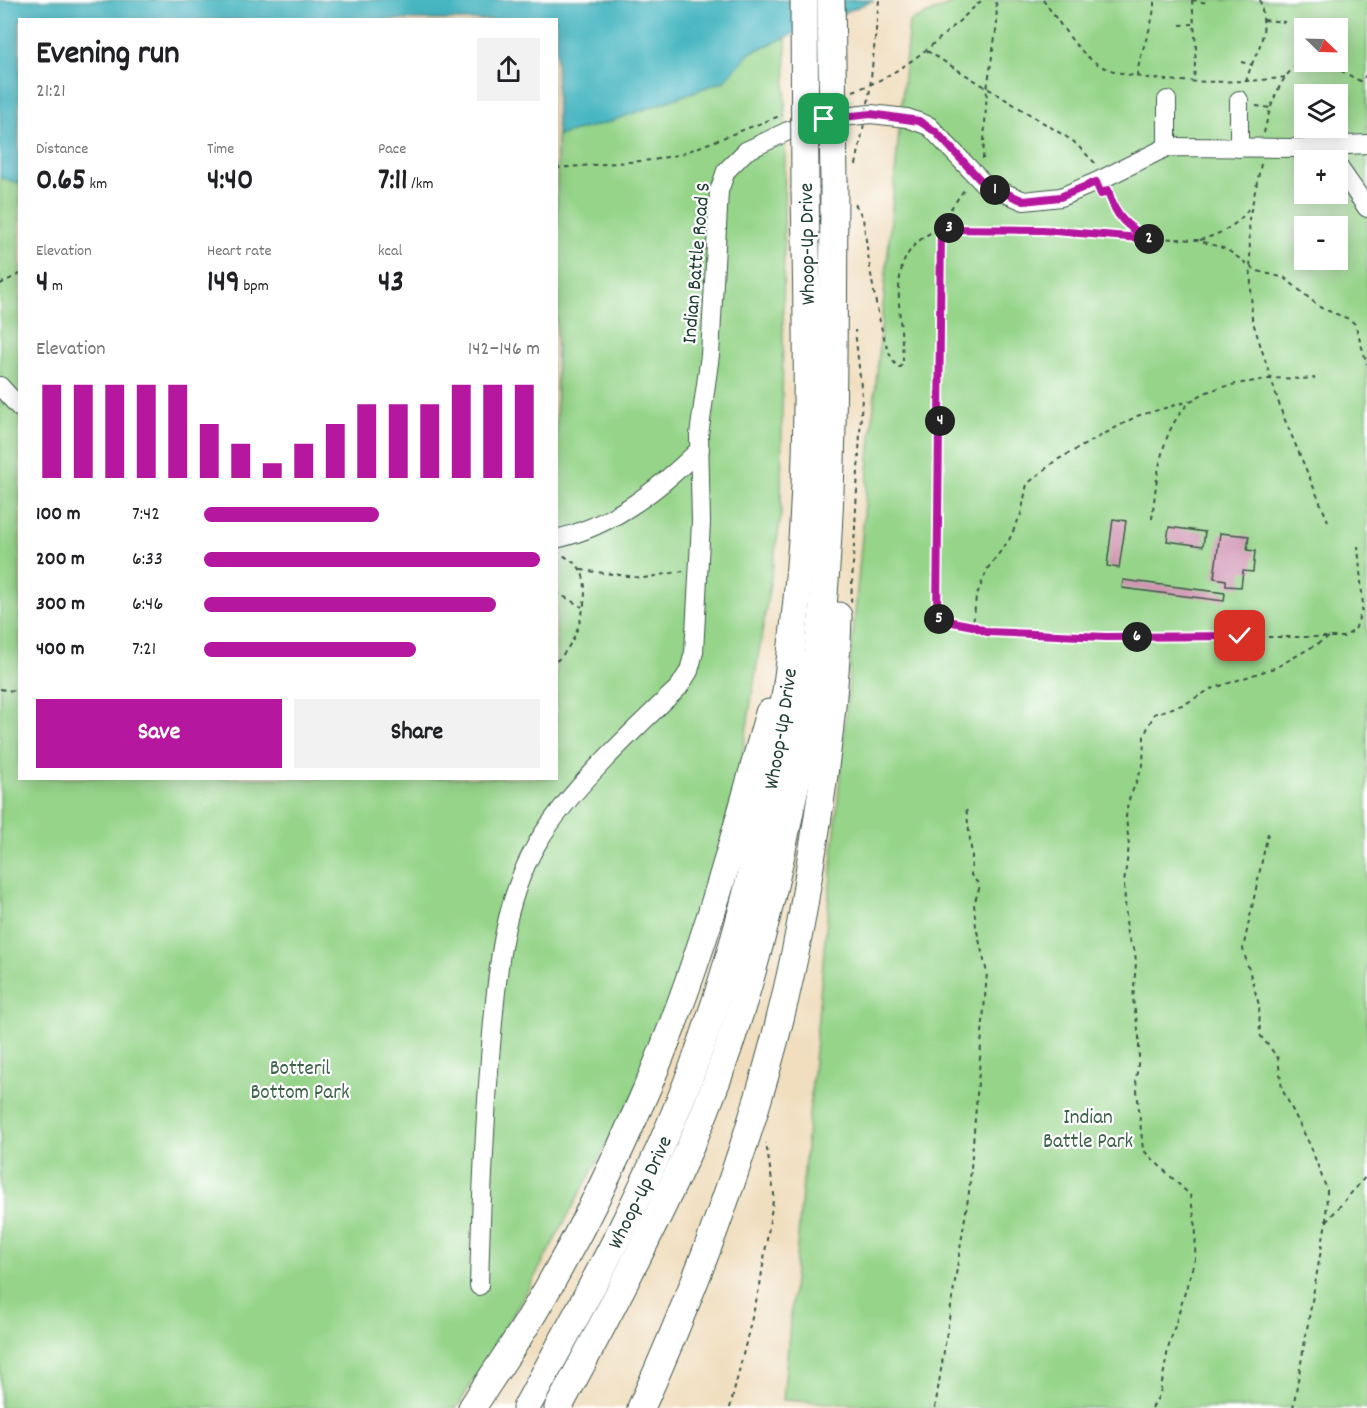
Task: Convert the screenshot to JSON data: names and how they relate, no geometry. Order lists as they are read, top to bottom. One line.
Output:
{"streets":{"highway":["Whoop-Up Drive"],"street":["Indian Battle Road S"]},"parks":["Botteril Bottom Park","Indian Battle Park"],"north":"bottom right","page":{"map_buttons":["+","−"],"heading":["Evening run","21:21"],"stats":[["Distance","0.65 km"],["Time","4:40"],["Pace","7:11 /km"],["Elevation","4 m"],["Heart rate","149 bpm"],["kcal","43"]],"pins":["1","3","2","4","5","6"],"chart":["Elevation","142–146 m"],"list":[{"name":"100 m","note":"7:42"},{"name":"200 m","note":"6:33"},{"name":"300 m","note":"6:46"},{"name":"400 m","note":"7:21"}],"buttons":["Save","Share"]}}
